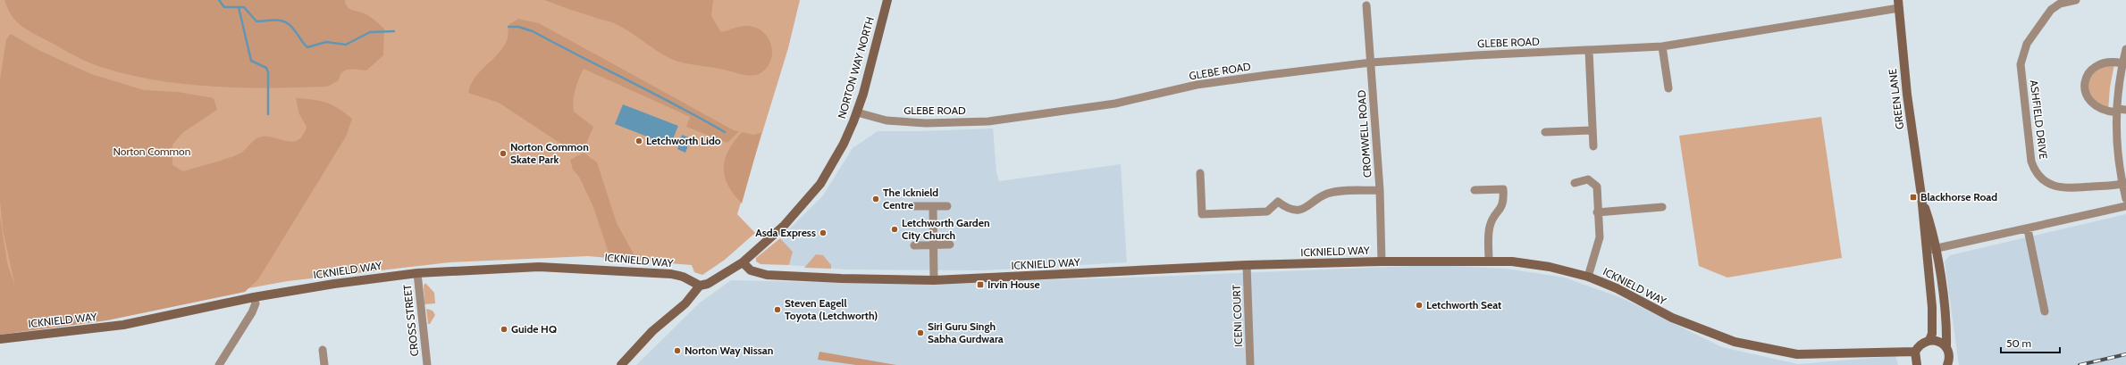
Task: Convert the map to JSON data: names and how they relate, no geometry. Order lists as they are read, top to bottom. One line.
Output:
{"streets":{"street":["GLEBE ROAD","NORTON WAY NORTH","GREEN LANE","ASHFIELD DRIVE","CROMWELL ROAD","ICKNIELD WAY","ICENI COURT","CROSS STREET"]},"crossings":[["GLEBE ROAD","NORTON WAY NORTH"],["GLEBE ROAD","GREEN LANE"],["GLEBE ROAD","CROMWELL ROAD"],["NORTON WAY NORTH","ICKNIELD WAY"],["CROMWELL ROAD","ICKNIELD WAY"],["ICKNIELD WAY","ICENI COURT"],["ICKNIELD WAY","CROSS STREET"]],"parks":["Norton Common"],"places":{"other":["Letchworth Lido","Norton Common Skate Park","The Icknield Centre","Letchworth Garden City Church","Asda Express","Letchworth Seat","Steven Eagell Toyota (Letchworth)","Guide HQ","Siri Guru Singh Sabha Gurdwara","Norton Way Nissan"],"transit":["Blackhorse Road","Irvin House"]},"scale_bar":"50 m"}
